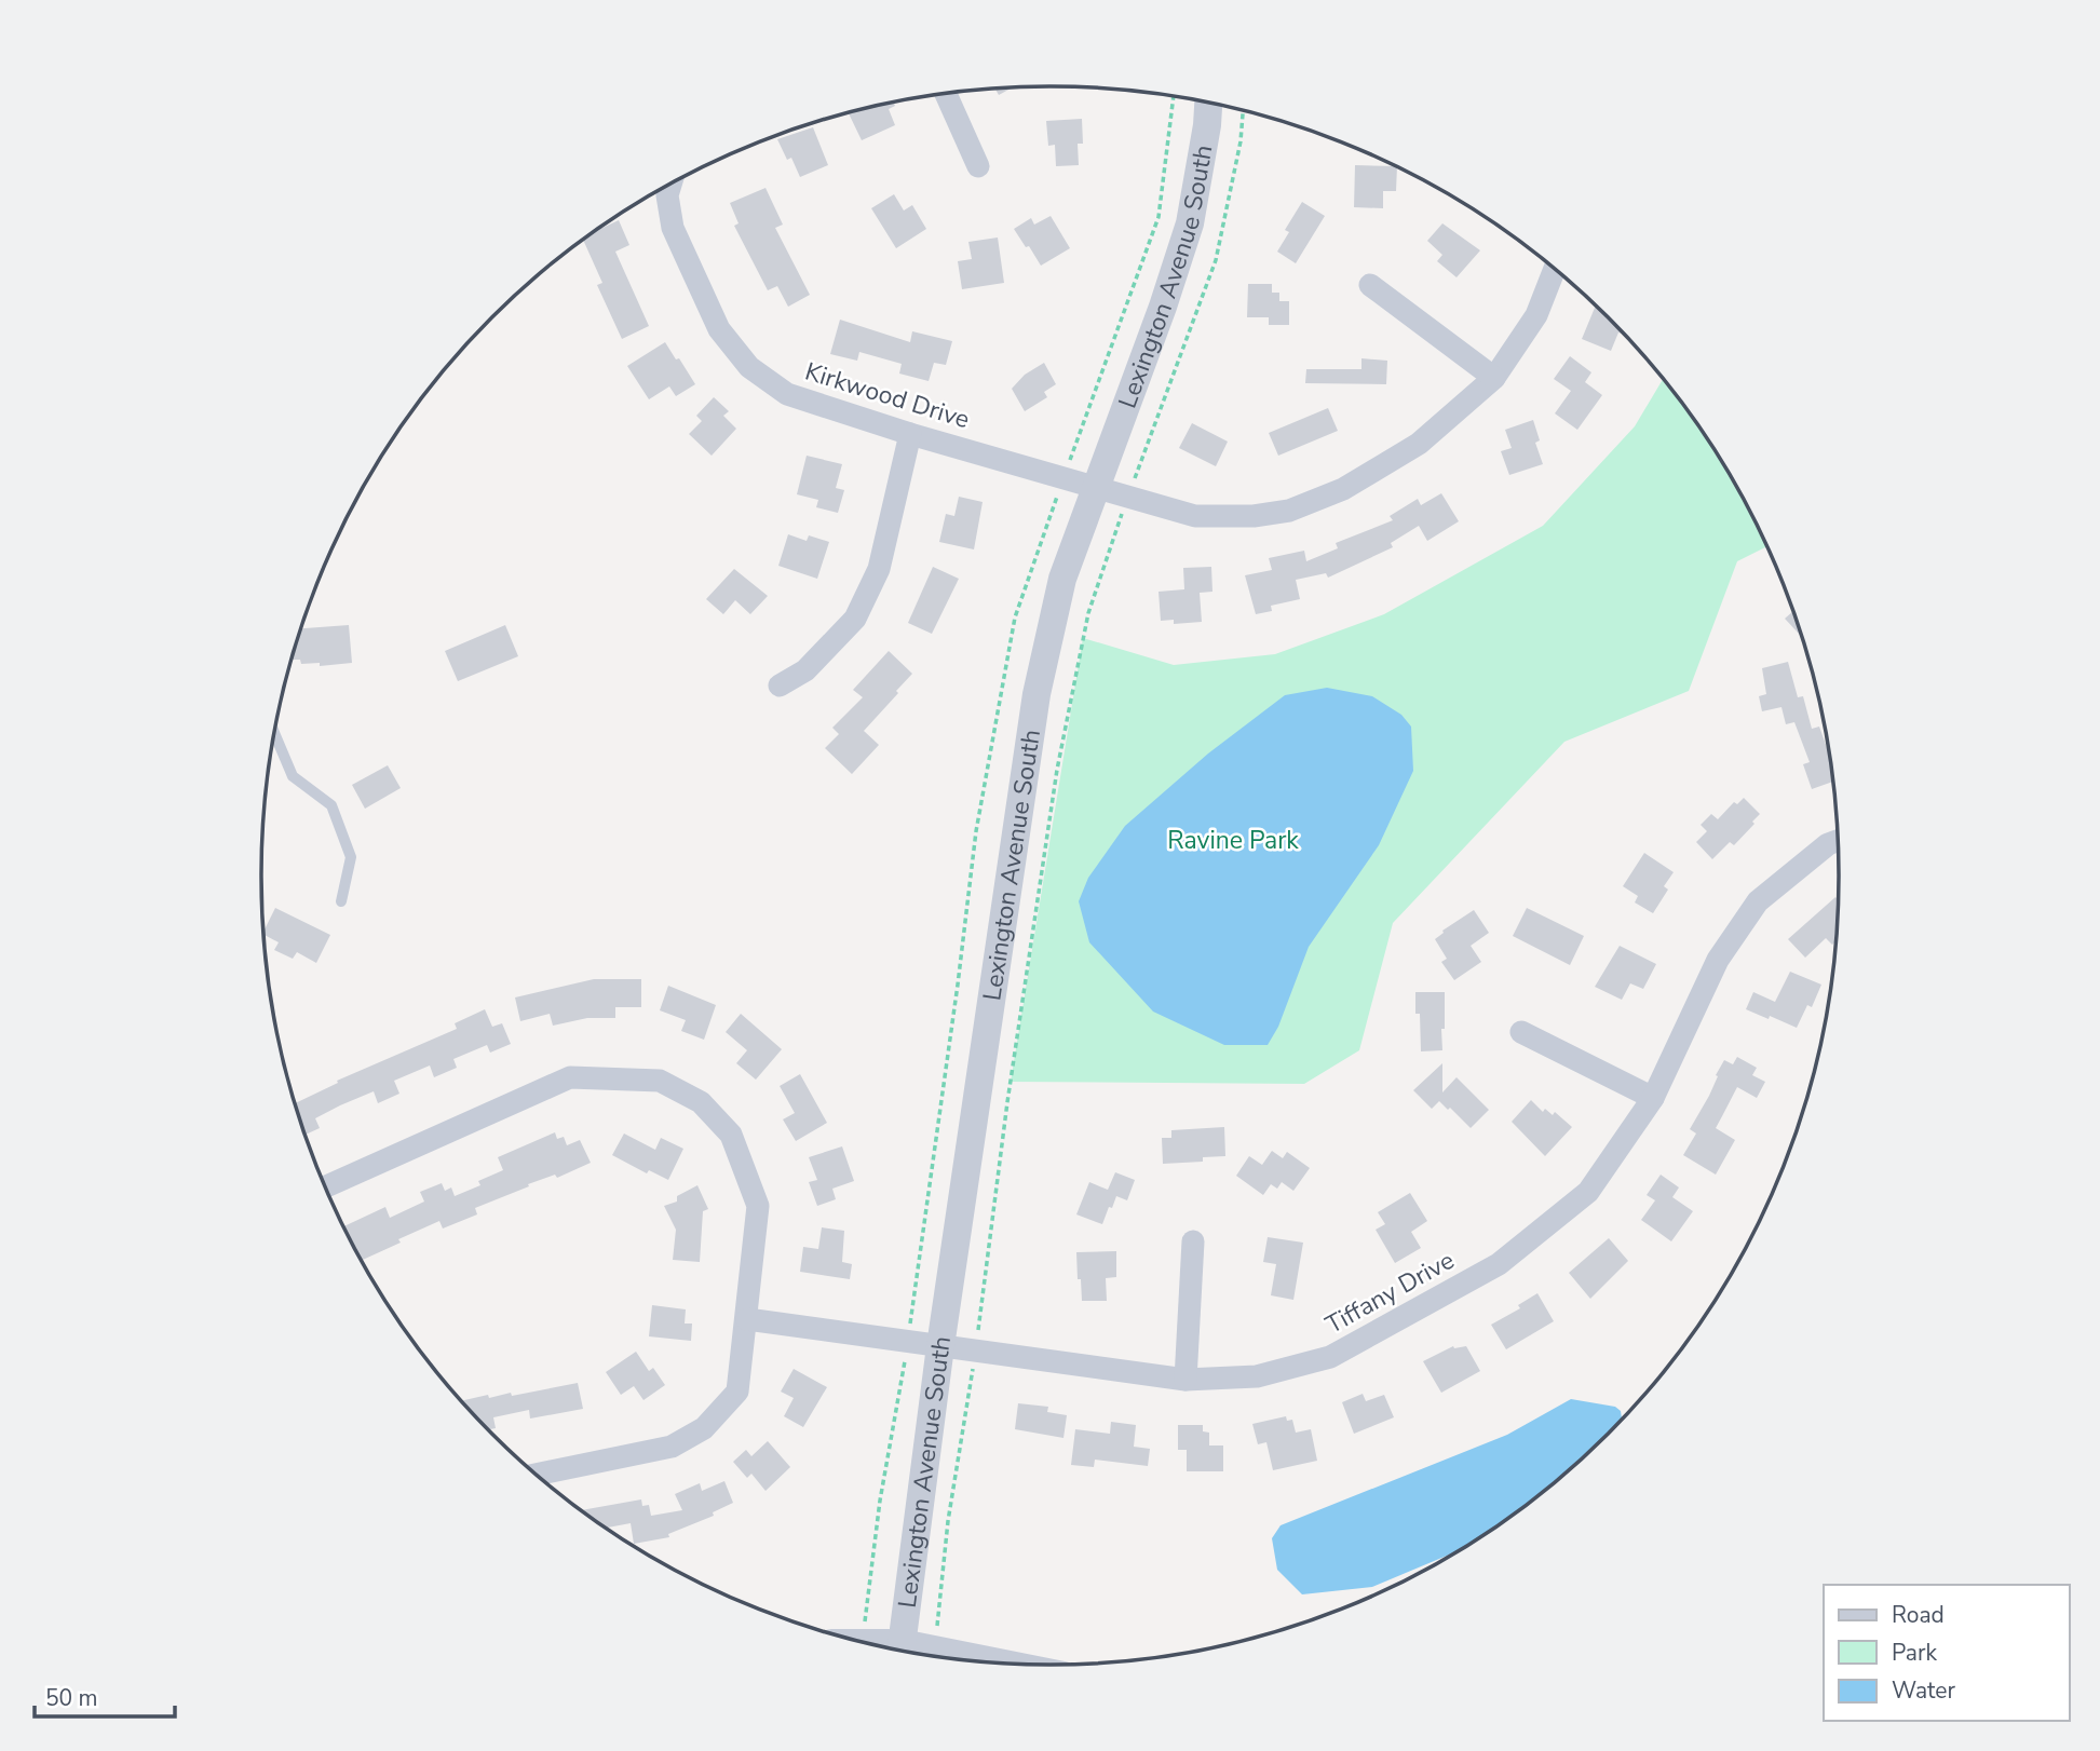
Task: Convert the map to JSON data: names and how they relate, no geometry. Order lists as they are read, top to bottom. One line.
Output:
{"streets":{"street":["Lexington Avenue South","Kirkwood Drive","Tiffany Drive"]},"crossings":[["Lexington Avenue South","Kirkwood Drive"],["Lexington Avenue South","Tiffany Drive"]],"parks":["Ravine Park"],"legend":["Road","Park","Water"],"scale_bar":"50 m"}
